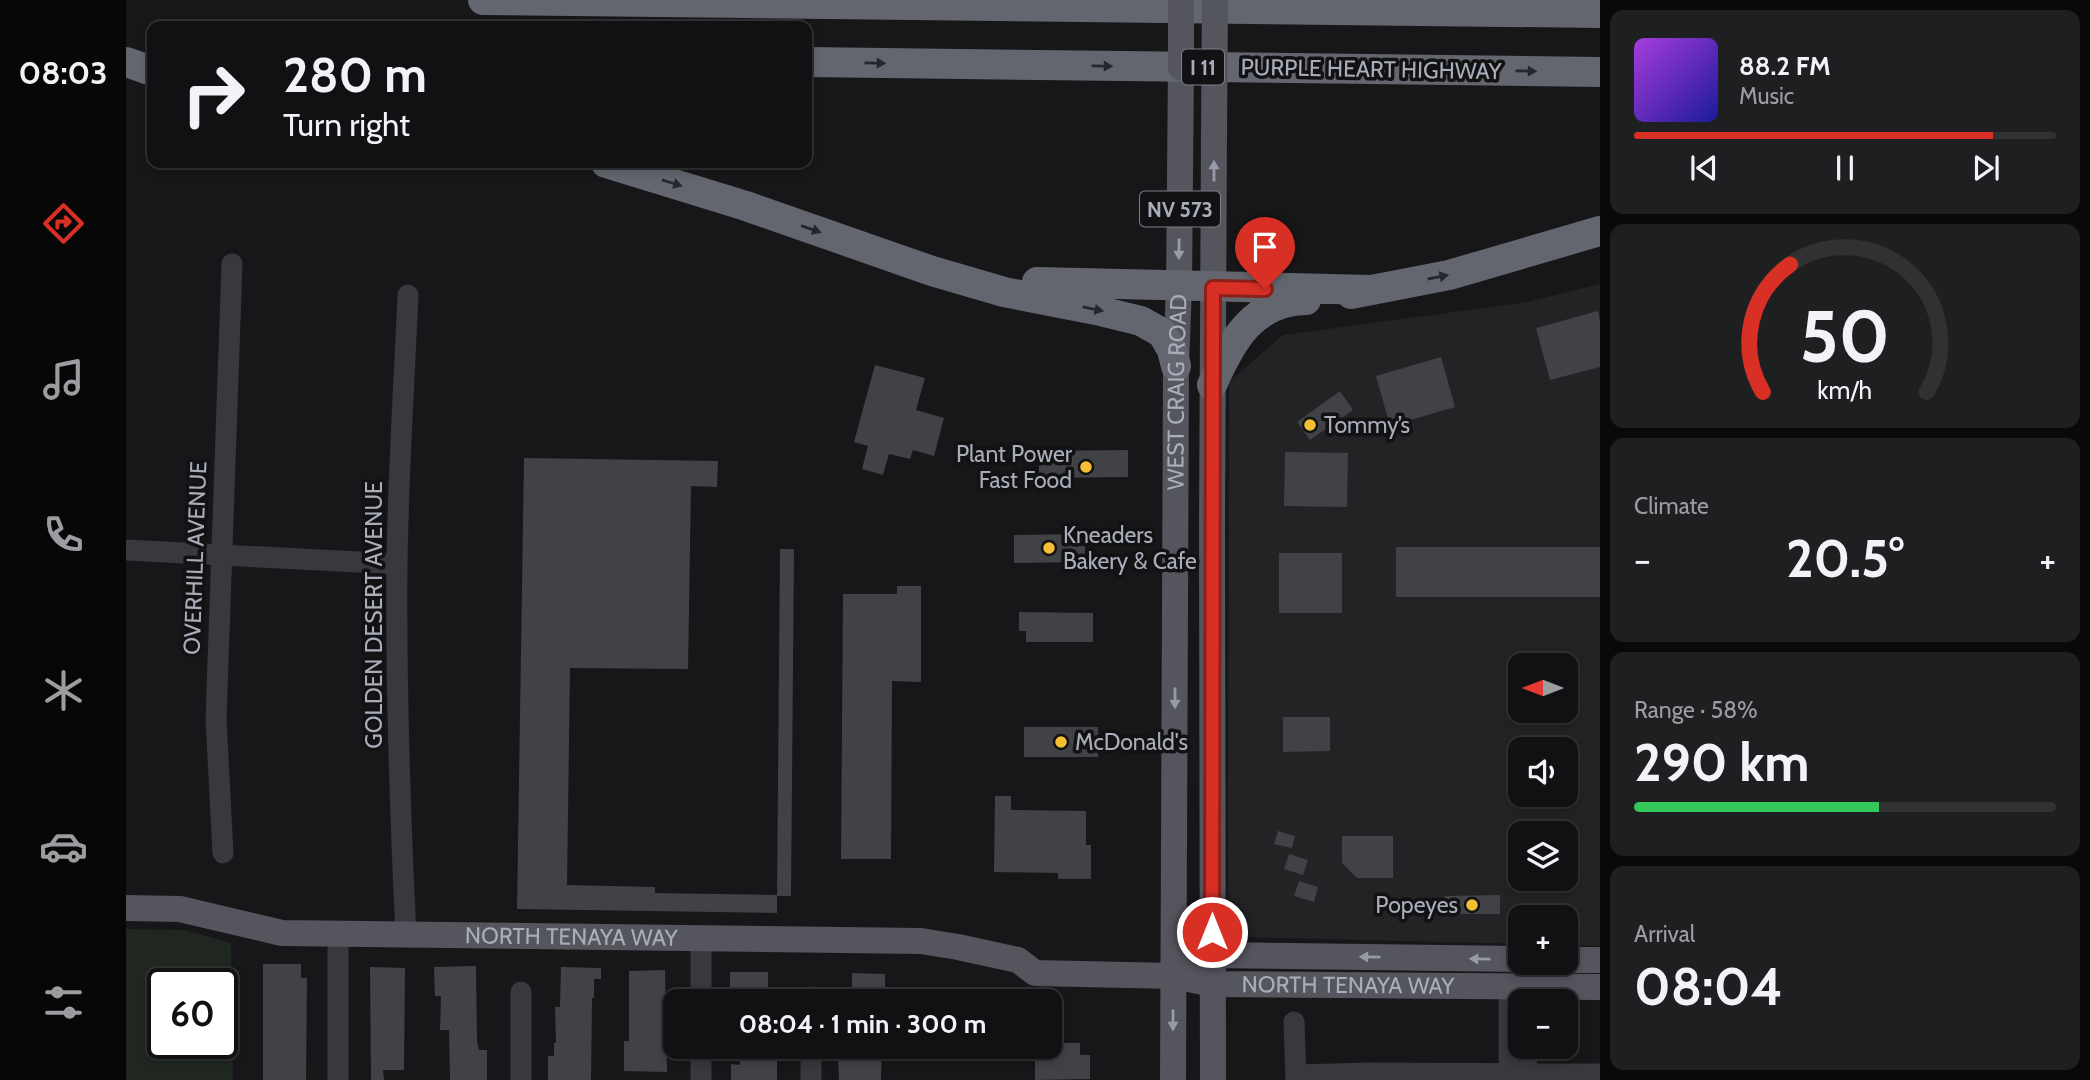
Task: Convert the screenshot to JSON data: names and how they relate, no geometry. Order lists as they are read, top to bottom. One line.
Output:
{"streets":{"highway":["I 11","PURPLE HEART HIGHWAY"],"main road":["NV 573","WEST CRAIG ROAD","NORTH TENAYA WAY"],"street":["OVERHILL AVENUE","GOLDEN DESERT AVENUE"]},"crossings":[["WEST CRAIG ROAD","NORTH TENAYA WAY"],["GOLDEN DESERT AVENUE","NORTH TENAYA WAY"]],"places":["Tommy’s","Plant Power Fast Food","Kneaders Bakery & Cafe","McDonald's","Popeyes"],"north":"left","page":{"tabs":"08:03","turn":["280 m","Turn right"],"song":["88.2 FM","Music"],"tile":["Climate",["Range · 58%","290 km"],["Arrival","08:04"]],"heat":["−","20.5°","+"],"map_buttons":["+","−"],"limit":"60","trip":"08:04 · 1 min · 300 m","gauge":["50","km/h"]}}
